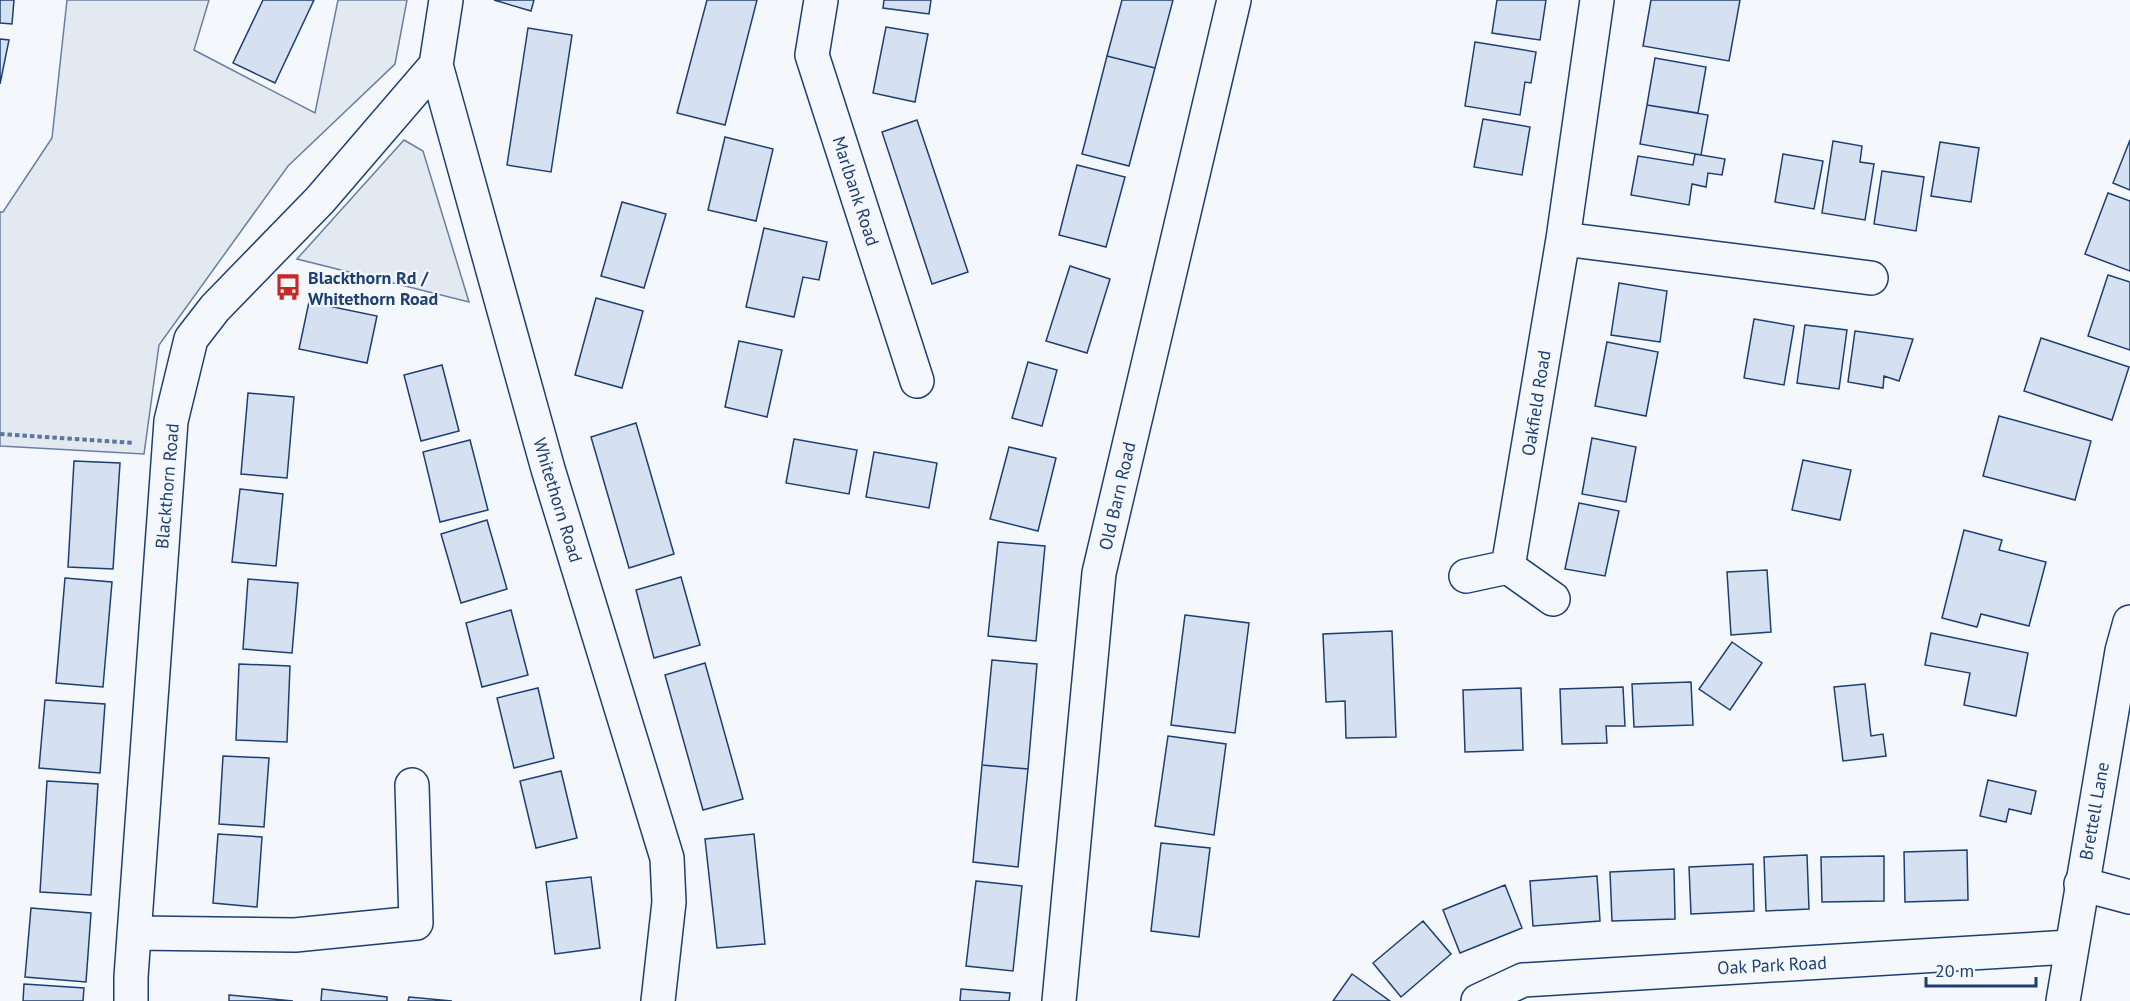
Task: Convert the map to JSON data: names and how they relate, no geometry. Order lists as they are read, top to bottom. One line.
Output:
{"streets":{"street":["Marlbank Road","Oakfield Road","Blackthorn Road","Old Barn Road","Whitethorn Road","Brettell Lane","Oak Park Road"]},"crossings":[["Blackthorn Road","Whitethorn Road"],["Brettell Lane","Oak Park Road"]],"places":{"bus stop":["Blackthorn Rd / Whitethorn Road"]},"scale_bar":"20 m"}
